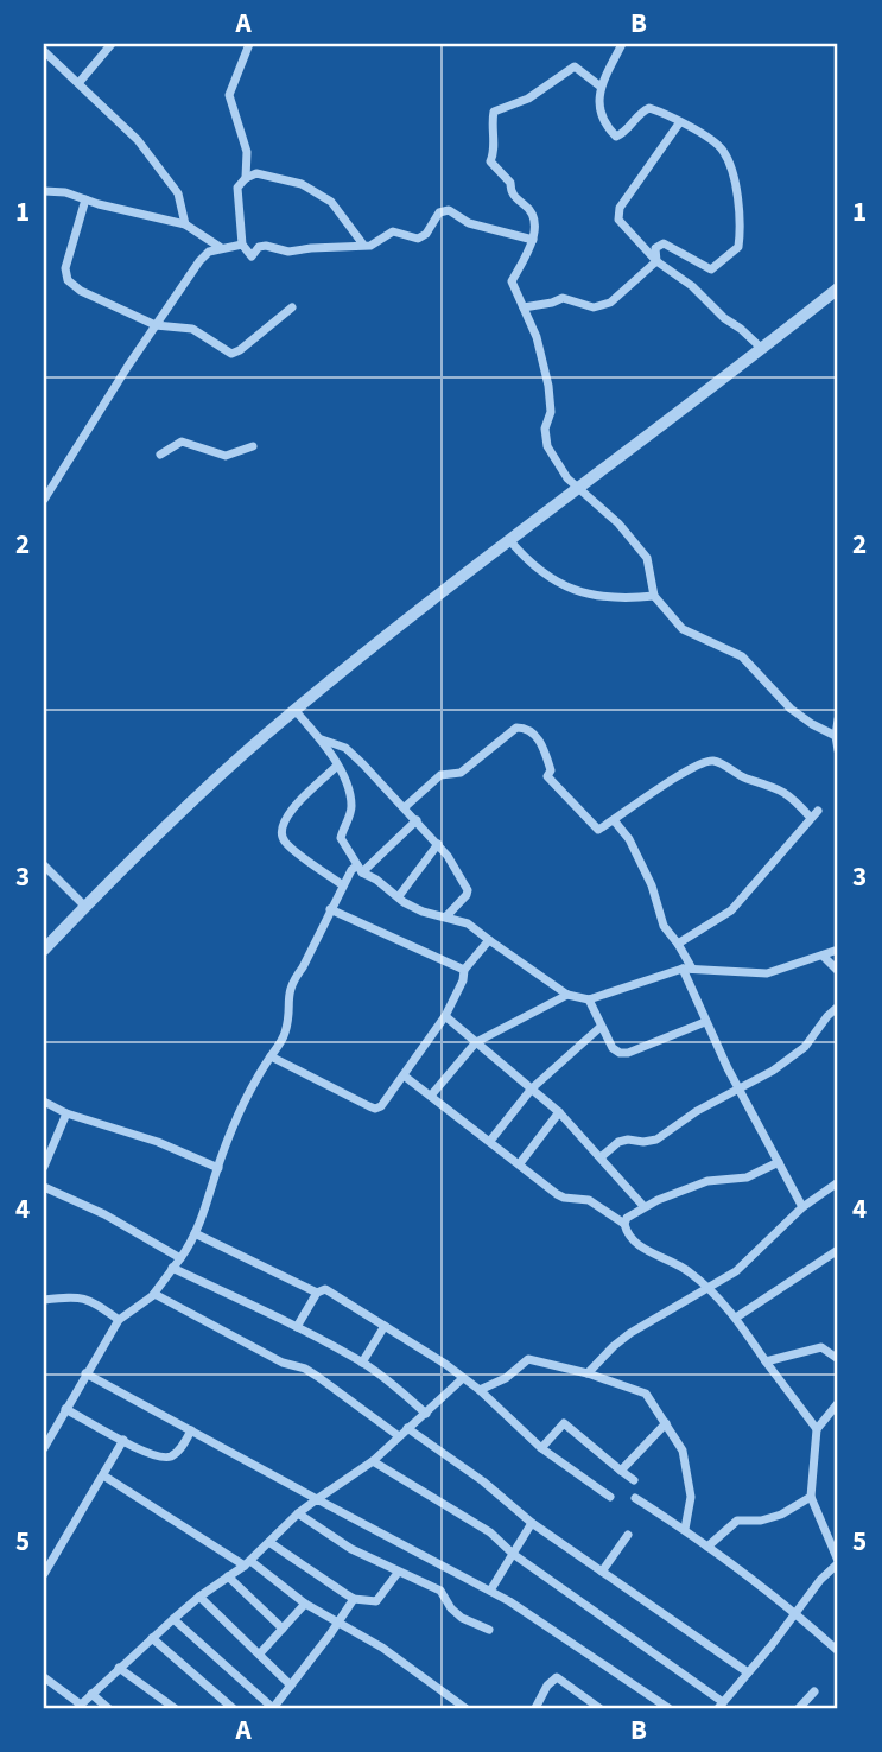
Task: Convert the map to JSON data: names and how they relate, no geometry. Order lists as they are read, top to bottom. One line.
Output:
{"grid":{"columns":["A","B"],"rows":["1","2","3","4","5"]}}
